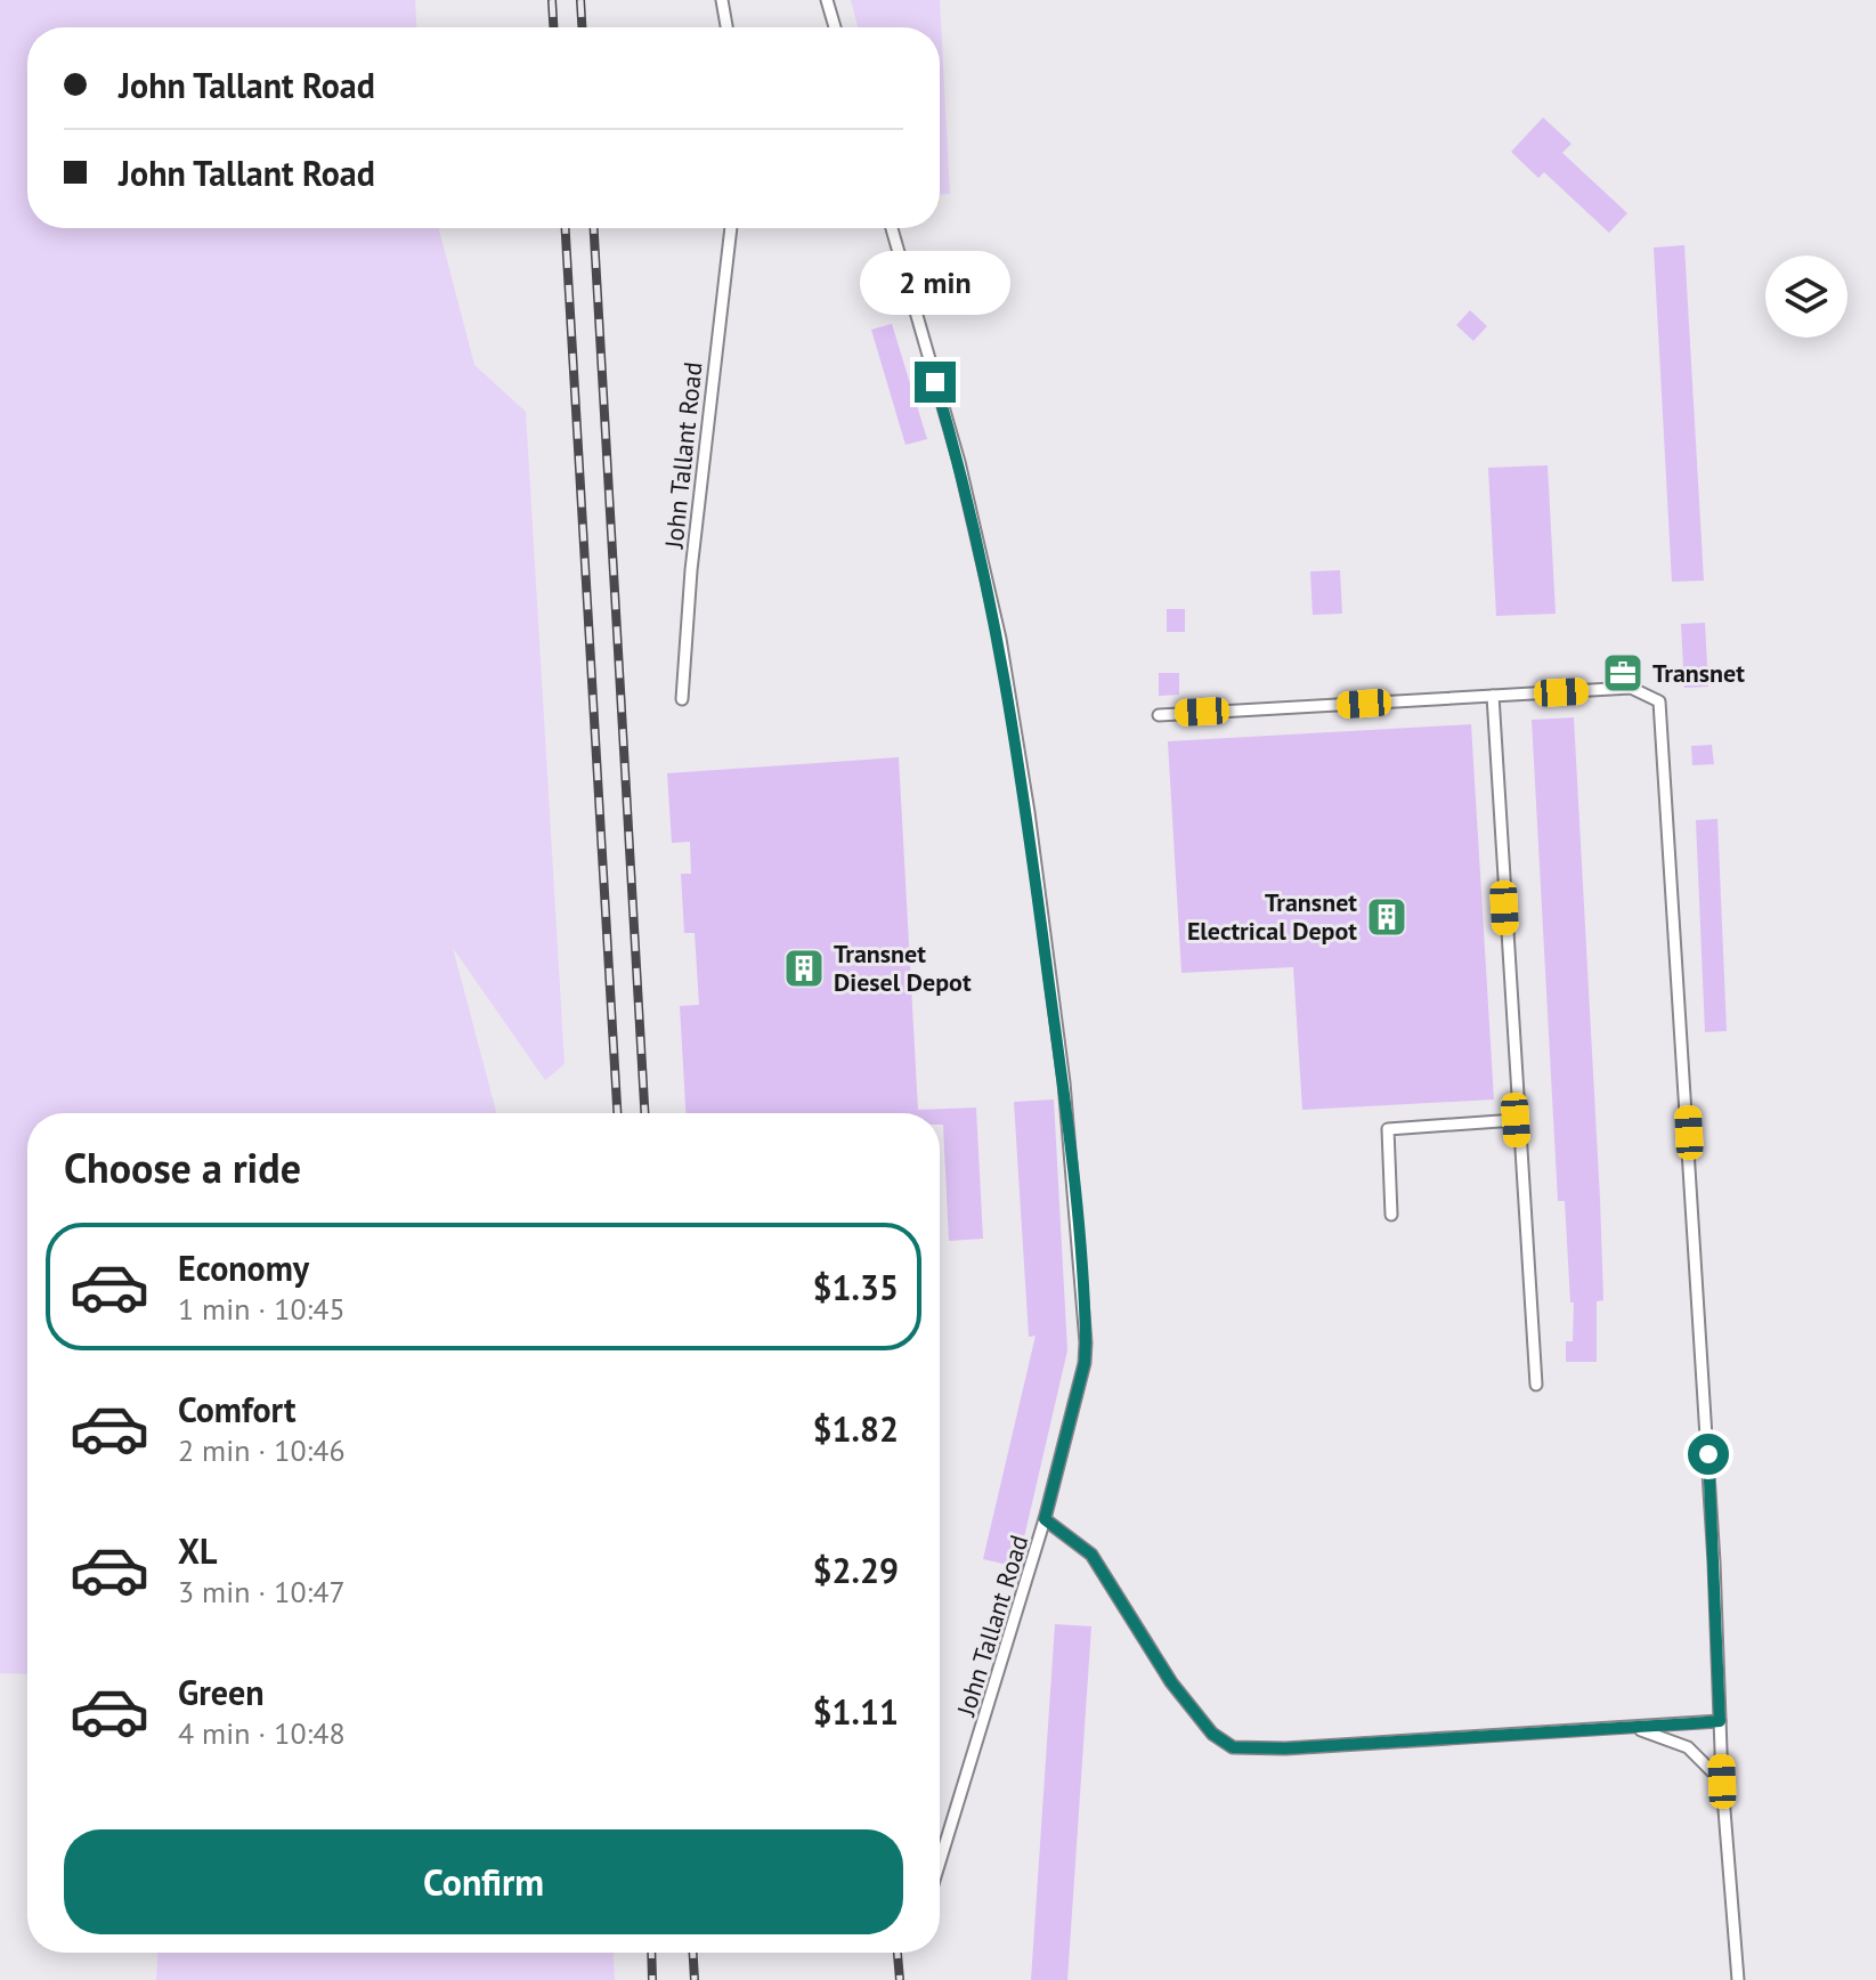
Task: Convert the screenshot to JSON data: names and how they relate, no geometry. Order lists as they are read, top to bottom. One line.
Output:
{"streets":{"lane":["John Tallant Road"]},"places":{"office":["Transnet"],"building":["Transnet Electrical Depot","Transnet Diesel Depot"]},"page":{"banner":["John Tallant Road","John Tallant Road"],"bubble":"2 min","heading":"Choose a ride","list":[{"name":"Economy","note":"1 min · 10:45","value":"$1.35"},{"name":"Comfort","note":"2 min · 10:46","value":"$1.82"},{"name":"XL","note":"3 min · 10:47","value":"$2.29"},{"name":"Green","note":"4 min · 10:48","value":"$1.11"}],"buttons":"Confirm"}}
